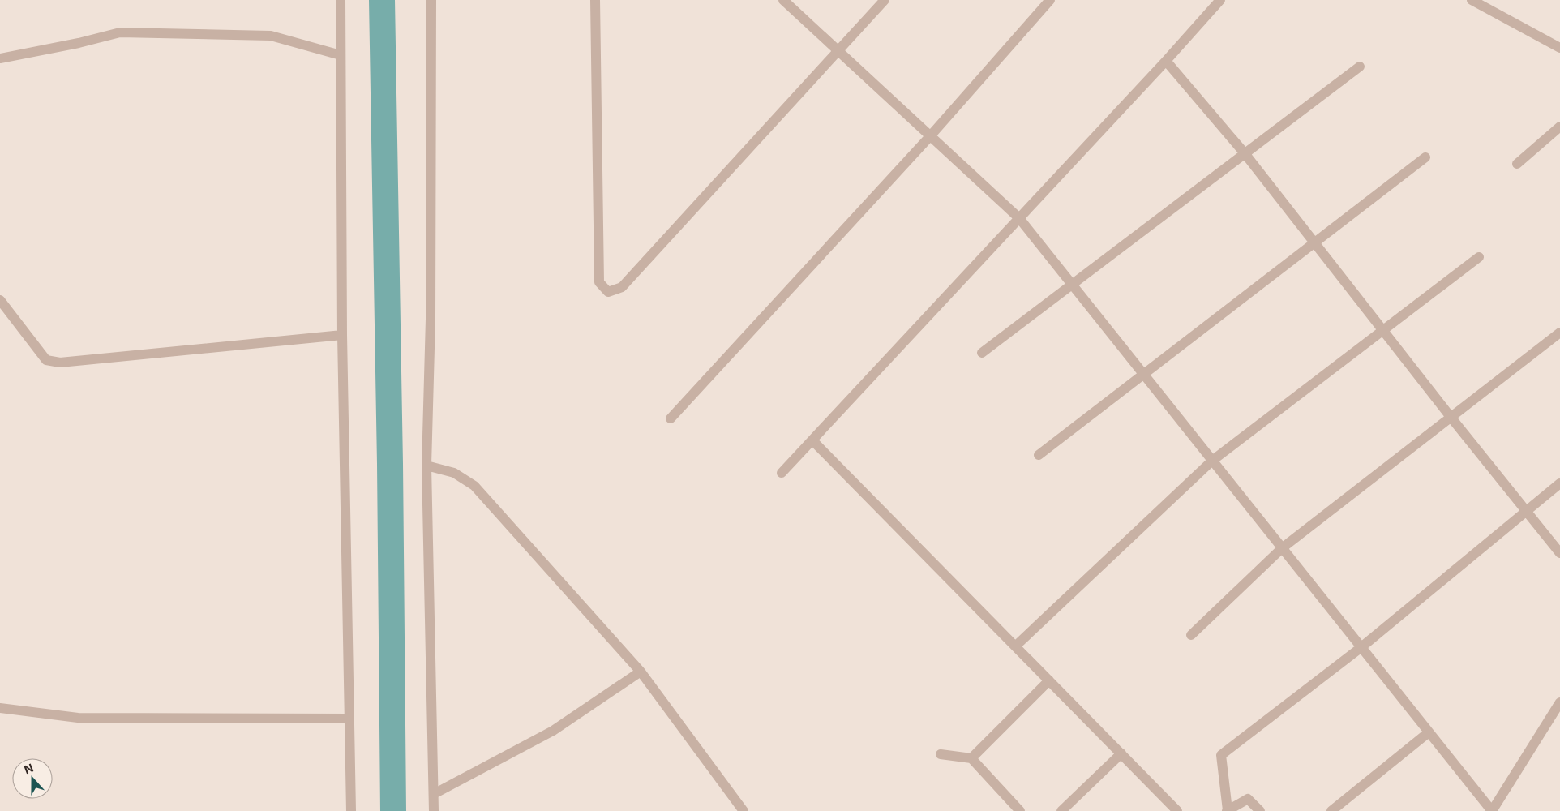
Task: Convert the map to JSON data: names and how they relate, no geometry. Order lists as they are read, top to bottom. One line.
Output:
{"north":"top"}
